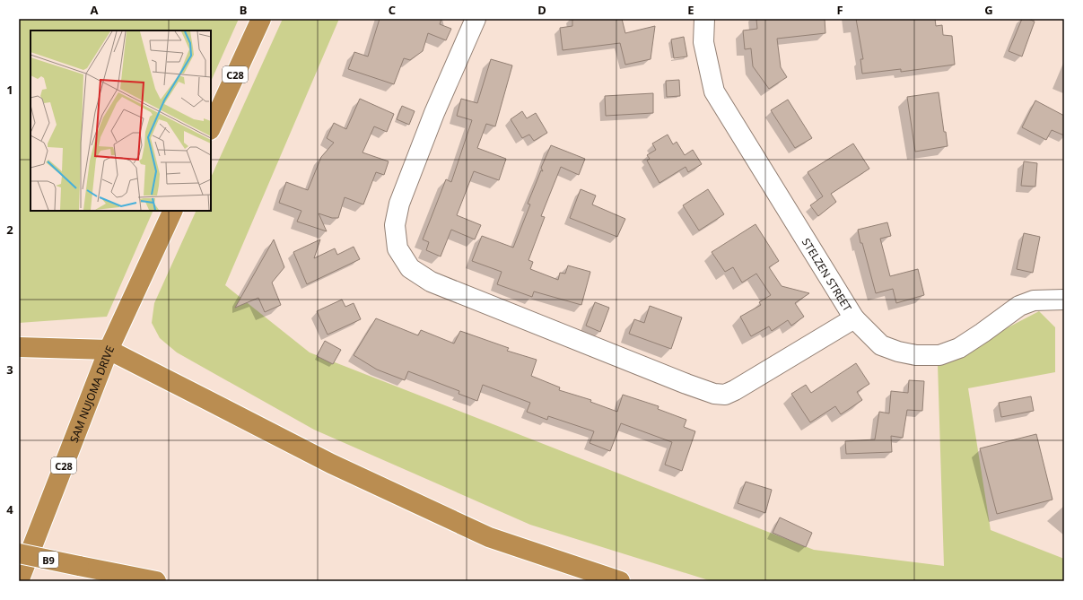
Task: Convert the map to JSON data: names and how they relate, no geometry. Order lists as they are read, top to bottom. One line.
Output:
{"streets":{"highway":["C28","SAM NUJOMA DRIVE","B9"],"street":["STELZEN STREET"]},"grid":{"columns":["A","B","C","D","E","F","G"],"rows":["1","2","3","4"]}}
